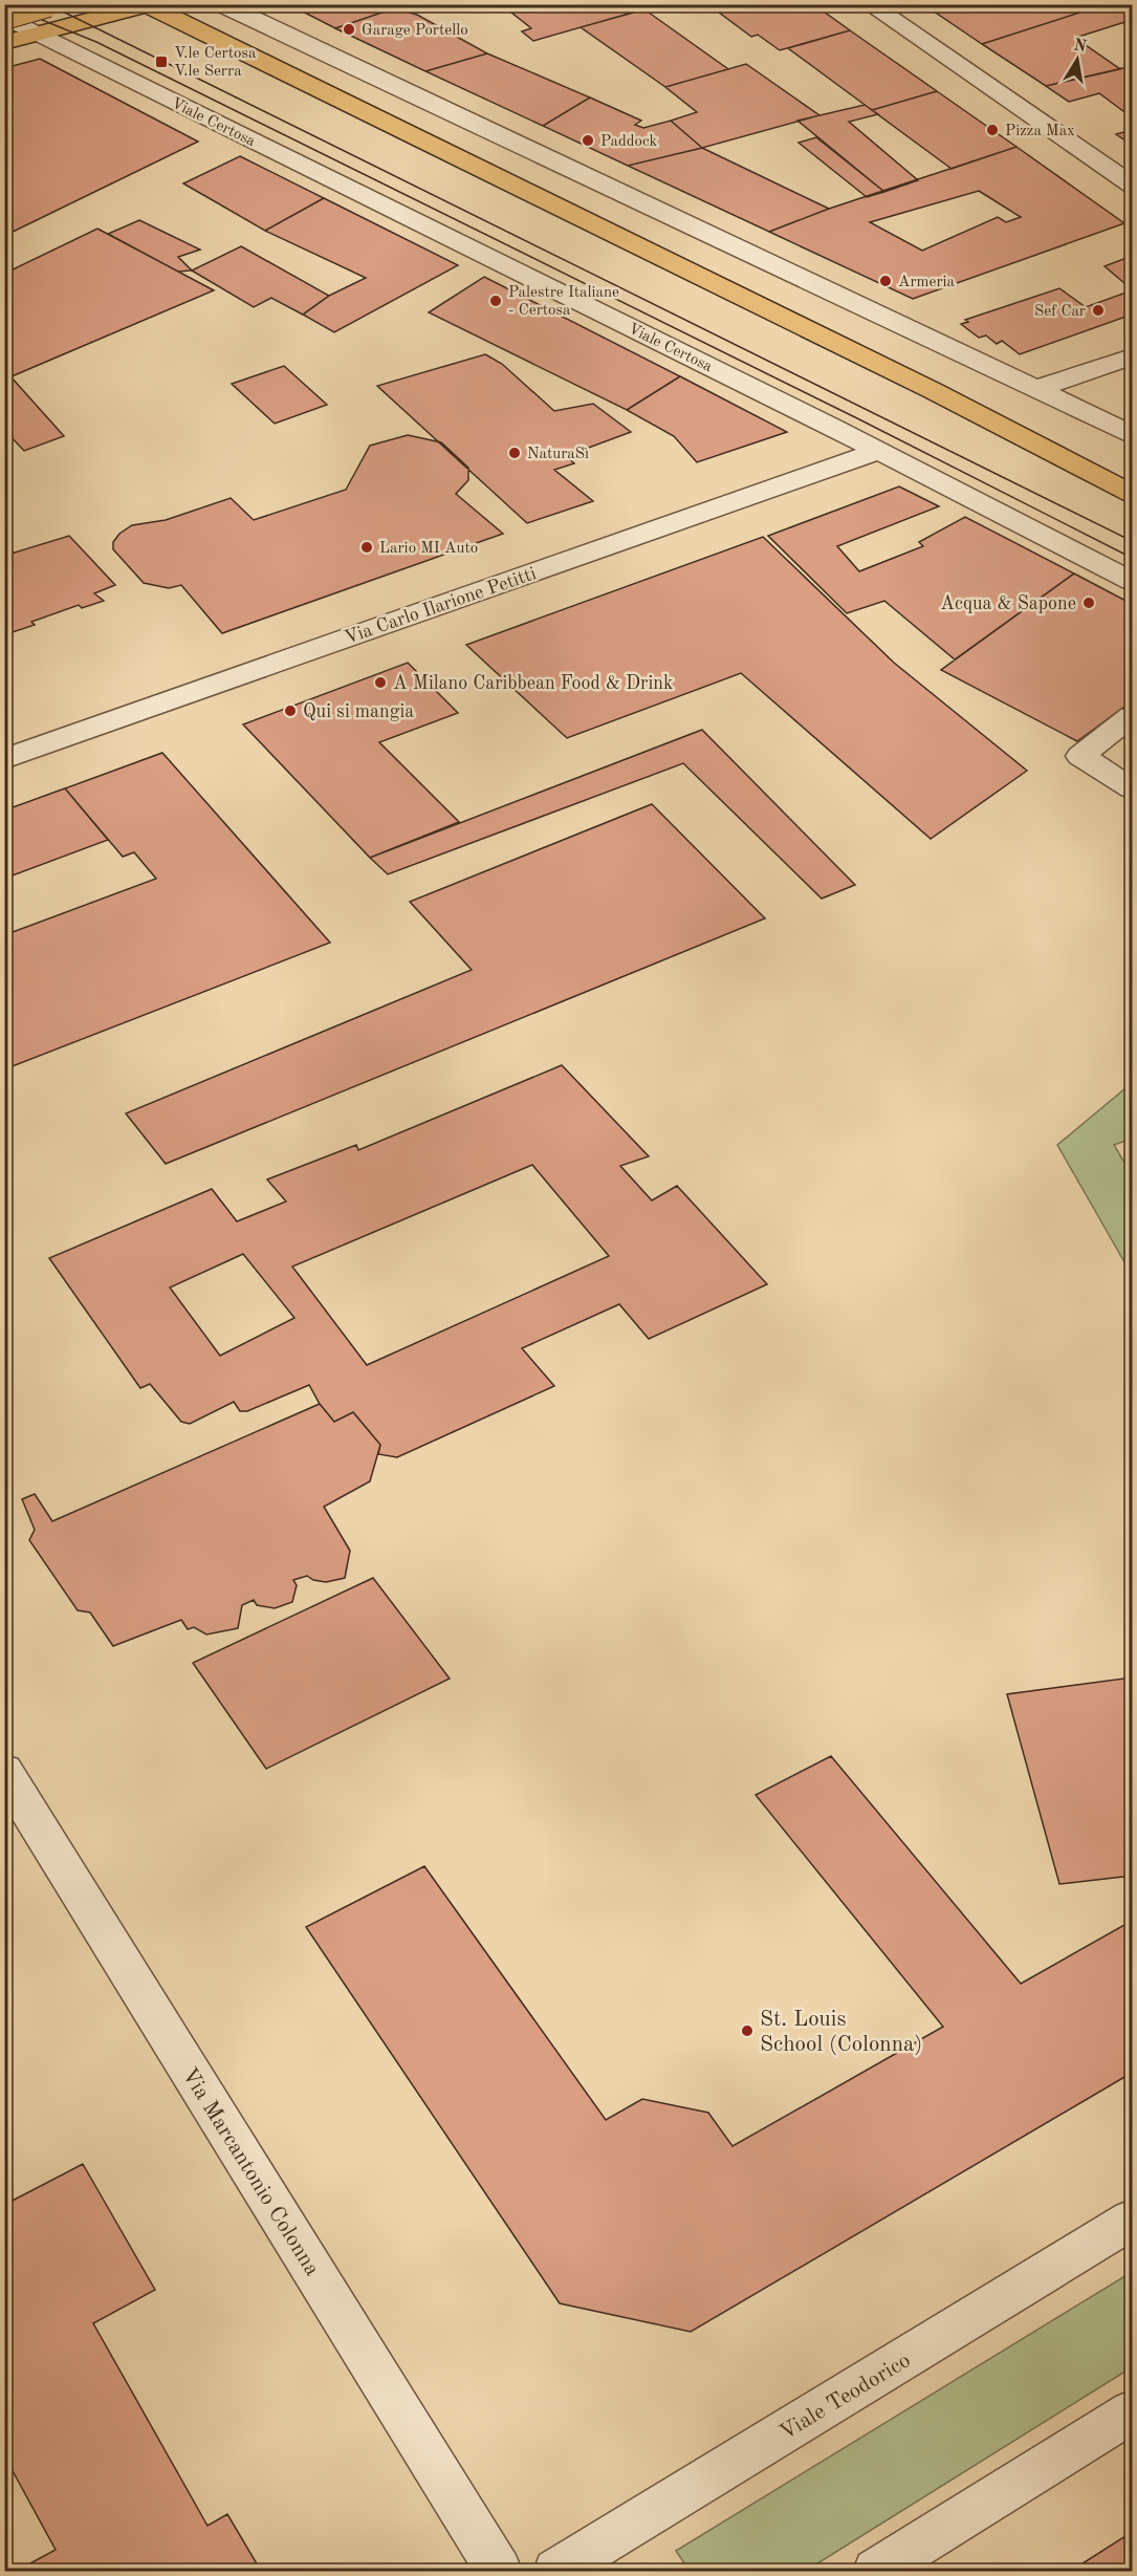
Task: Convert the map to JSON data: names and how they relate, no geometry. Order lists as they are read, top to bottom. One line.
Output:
{"streets":{"street":["Viale Certosa","Via Carlo Ilarione Petitti","Via Marcantonio Colonna","Viale Teodorico"]},"crossings":[["Viale Certosa","Via Carlo Ilarione Petitti"]],"places":{"other":["Garage Portello","Pizza Max","Paddock","Armeria","Palestre Italiane - Certosa","Sef Car","NaturaSì","Lario MI Auto","Acqua & Sapone","A Milano Caribbean Food & Drink","Qui si mangia","St. Louis School (Colonna)"],"transit":["V.le Certosa V.le Serra"]},"north":"top"}
